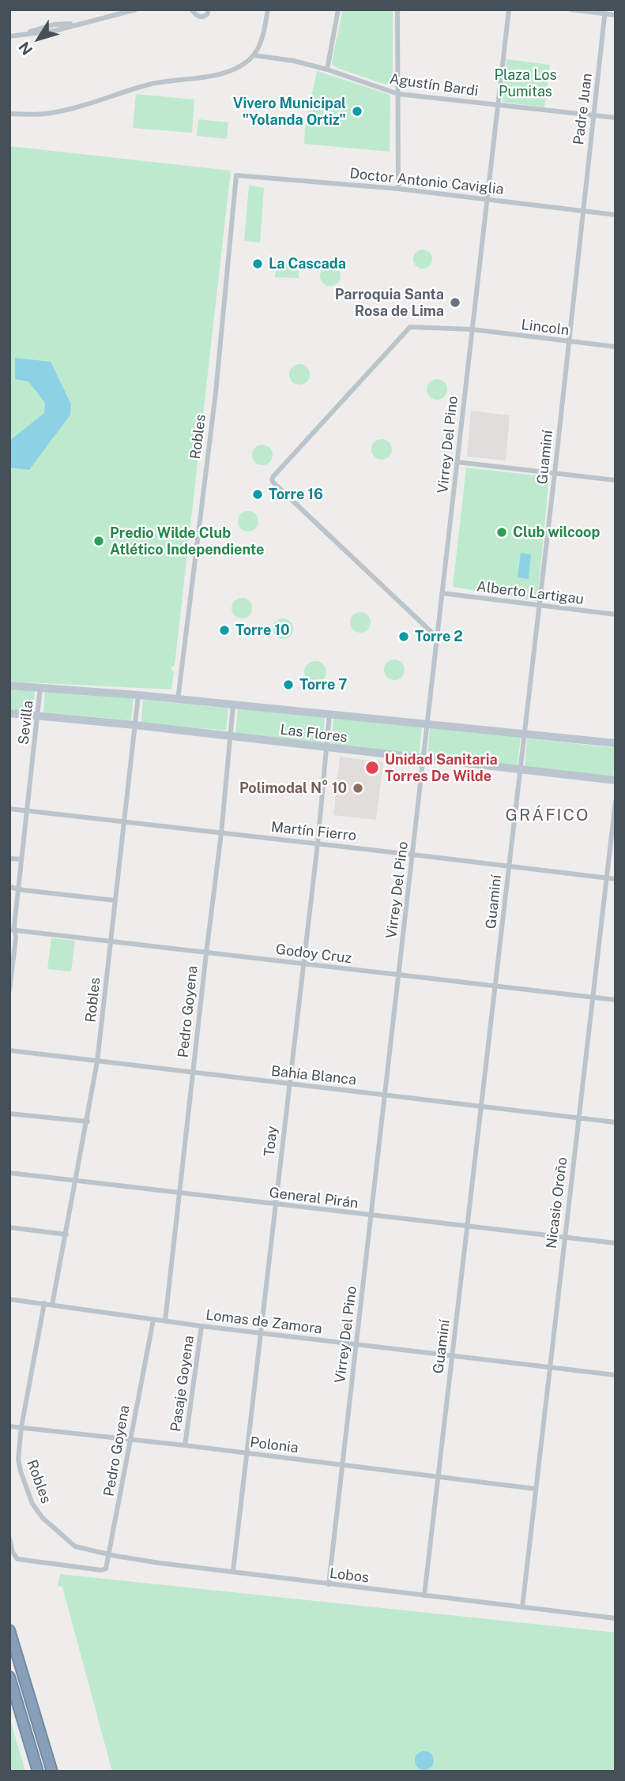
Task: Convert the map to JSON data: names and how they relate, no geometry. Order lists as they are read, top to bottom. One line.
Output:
{"streets":{"street":["Agustín Bardi","Padre Juan","Doctor Antonio Caviglia","Lincoln","Robles","Virrey Del Pino","Guaminí","Alberto Lartigau","Sevilla","Las Flores","Martín Fierro","Godoy Cruz","Pedro Goyena","Bahía Blanca","Toay","General Pirán","Nicasio Oroño","Lomas de Zamora","Pasaje Goyena","Polonia","Lobos"]},"crossings":[["Agustín Bardi","Padre Juan"],["Agustín Bardi","Virrey Del Pino"],["Padre Juan","Doctor Antonio Caviglia"],["Padre Juan","Guaminí"],["Doctor Antonio Caviglia","Robles"],["Doctor Antonio Caviglia","Virrey Del Pino"],["Doctor Antonio Caviglia","Guaminí"],["Lincoln","Virrey Del Pino"],["Lincoln","Guaminí"],["Robles","Las Flores"],["Robles","Martín Fierro"],["Robles","Godoy Cruz"],["Robles","Bahía Blanca"],["Robles","General Pirán"],["Robles","Lomas de Zamora"],["Robles","Polonia"],["Robles","Lobos"],["Virrey Del Pino","Alberto Lartigau"],["Virrey Del Pino","Las Flores"],["Virrey Del Pino","Martín Fierro"],["Virrey Del Pino","Godoy Cruz"],["Virrey Del Pino","Bahía Blanca"],["Virrey Del Pino","General Pirán"],["Virrey Del Pino","Lomas de Zamora"],["Virrey Del Pino","Polonia"],["Virrey Del Pino","Lobos"],["Guaminí","Alberto Lartigau"],["Guaminí","Las Flores"],["Guaminí","Martín Fierro"],["Guaminí","Godoy Cruz"],["Guaminí","Bahía Blanca"],["Guaminí","General Pirán"],["Guaminí","Lomas de Zamora"],["Guaminí","Polonia"],["Guaminí","Lobos"],["Sevilla","Las Flores"],["Sevilla","Martín Fierro"],["Sevilla","Godoy Cruz"],["Las Flores","Pedro Goyena"],["Las Flores","Toay"],["Martín Fierro","Pedro Goyena"],["Martín Fierro","Toay"],["Martín Fierro","Nicasio Oroño"],["Godoy Cruz","Pedro Goyena"],["Godoy Cruz","Toay"],["Godoy Cruz","Nicasio Oroño"],["Pedro Goyena","Bahía Blanca"],["Pedro Goyena","General Pirán"],["Pedro Goyena","Lomas de Zamora"],["Pedro Goyena","Polonia"],["Pedro Goyena","Lobos"],["Bahía Blanca","Toay"],["Bahía Blanca","Nicasio Oroño"],["Toay","General Pirán"],["Toay","Lomas de Zamora"],["Toay","Polonia"],["Toay","Lobos"],["General Pirán","Nicasio Oroño"],["Nicasio Oroño","Lomas de Zamora"],["Nicasio Oroño","Polonia"],["Nicasio Oroño","Lobos"],["Lomas de Zamora","Pasaje Goyena"],["Pasaje Goyena","Polonia"]],"districts":["GRÁFICO"],"parks":["Plaza Los Pumitas"],"places":["Vivero Municipal \"Yolanda Ortiz\"","La Cascada","Parroquia Santa Rosa de Lima","Torre 16","Club wilcoop","Predio Wilde Club Atlético Independiente","Torre 10","Torre 2","Torre 7","Unidad Sanitaria Torres De Wilde","Polimodal N° 10"],"north":"bottom left"}
